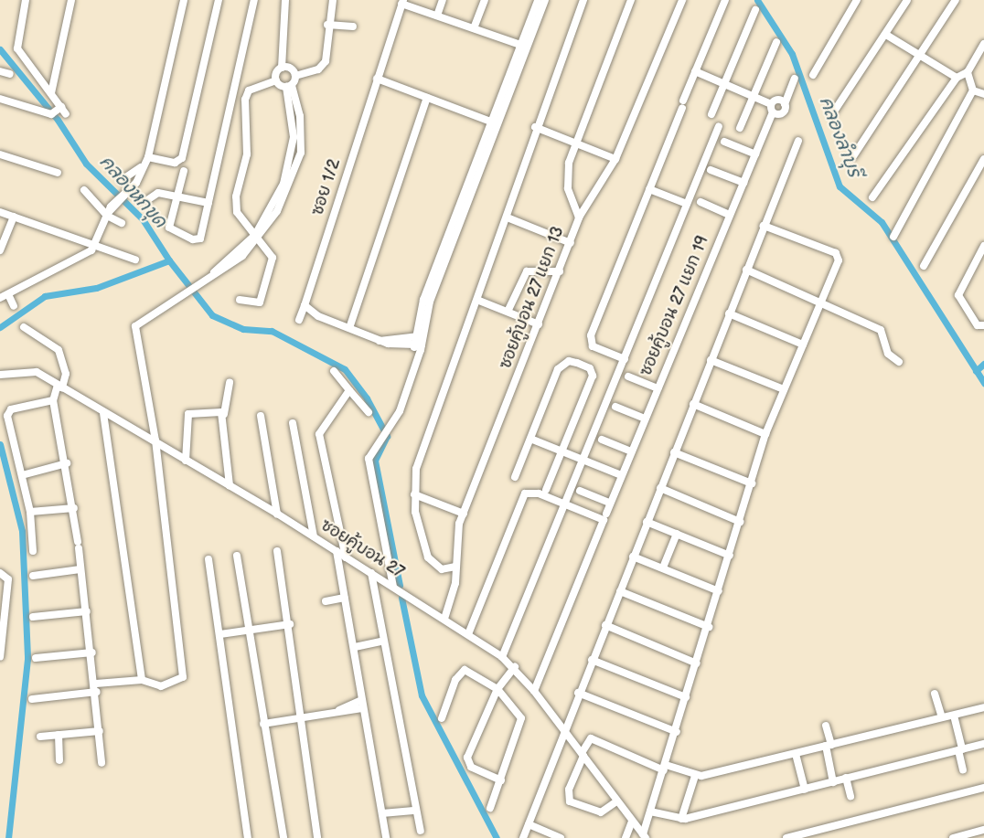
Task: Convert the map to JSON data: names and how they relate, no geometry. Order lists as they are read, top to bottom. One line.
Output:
{"streets":{"street":["ซอย 1/2","ซอยคู้บอน 27 แยก 13","ซอยคู้บอน 27 แยก 19","ซอยคู้บอน 27"]},"crossings":[["ซอยคู้บอน 27 แยก 13","ซอยคู้บอน 27"],["ซอยคู้บอน 27 แยก 19","ซอยคู้บอน 27"]],"water":["คลองลำบุรี","คลองหกขุด"]}
